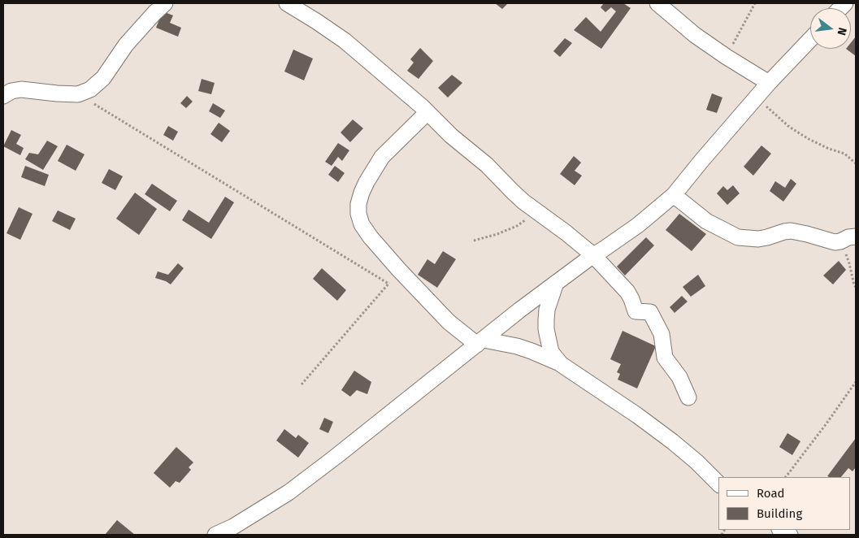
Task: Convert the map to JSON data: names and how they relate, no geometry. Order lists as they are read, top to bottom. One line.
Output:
{"legend":["Road","Building"],"north":"right"}
